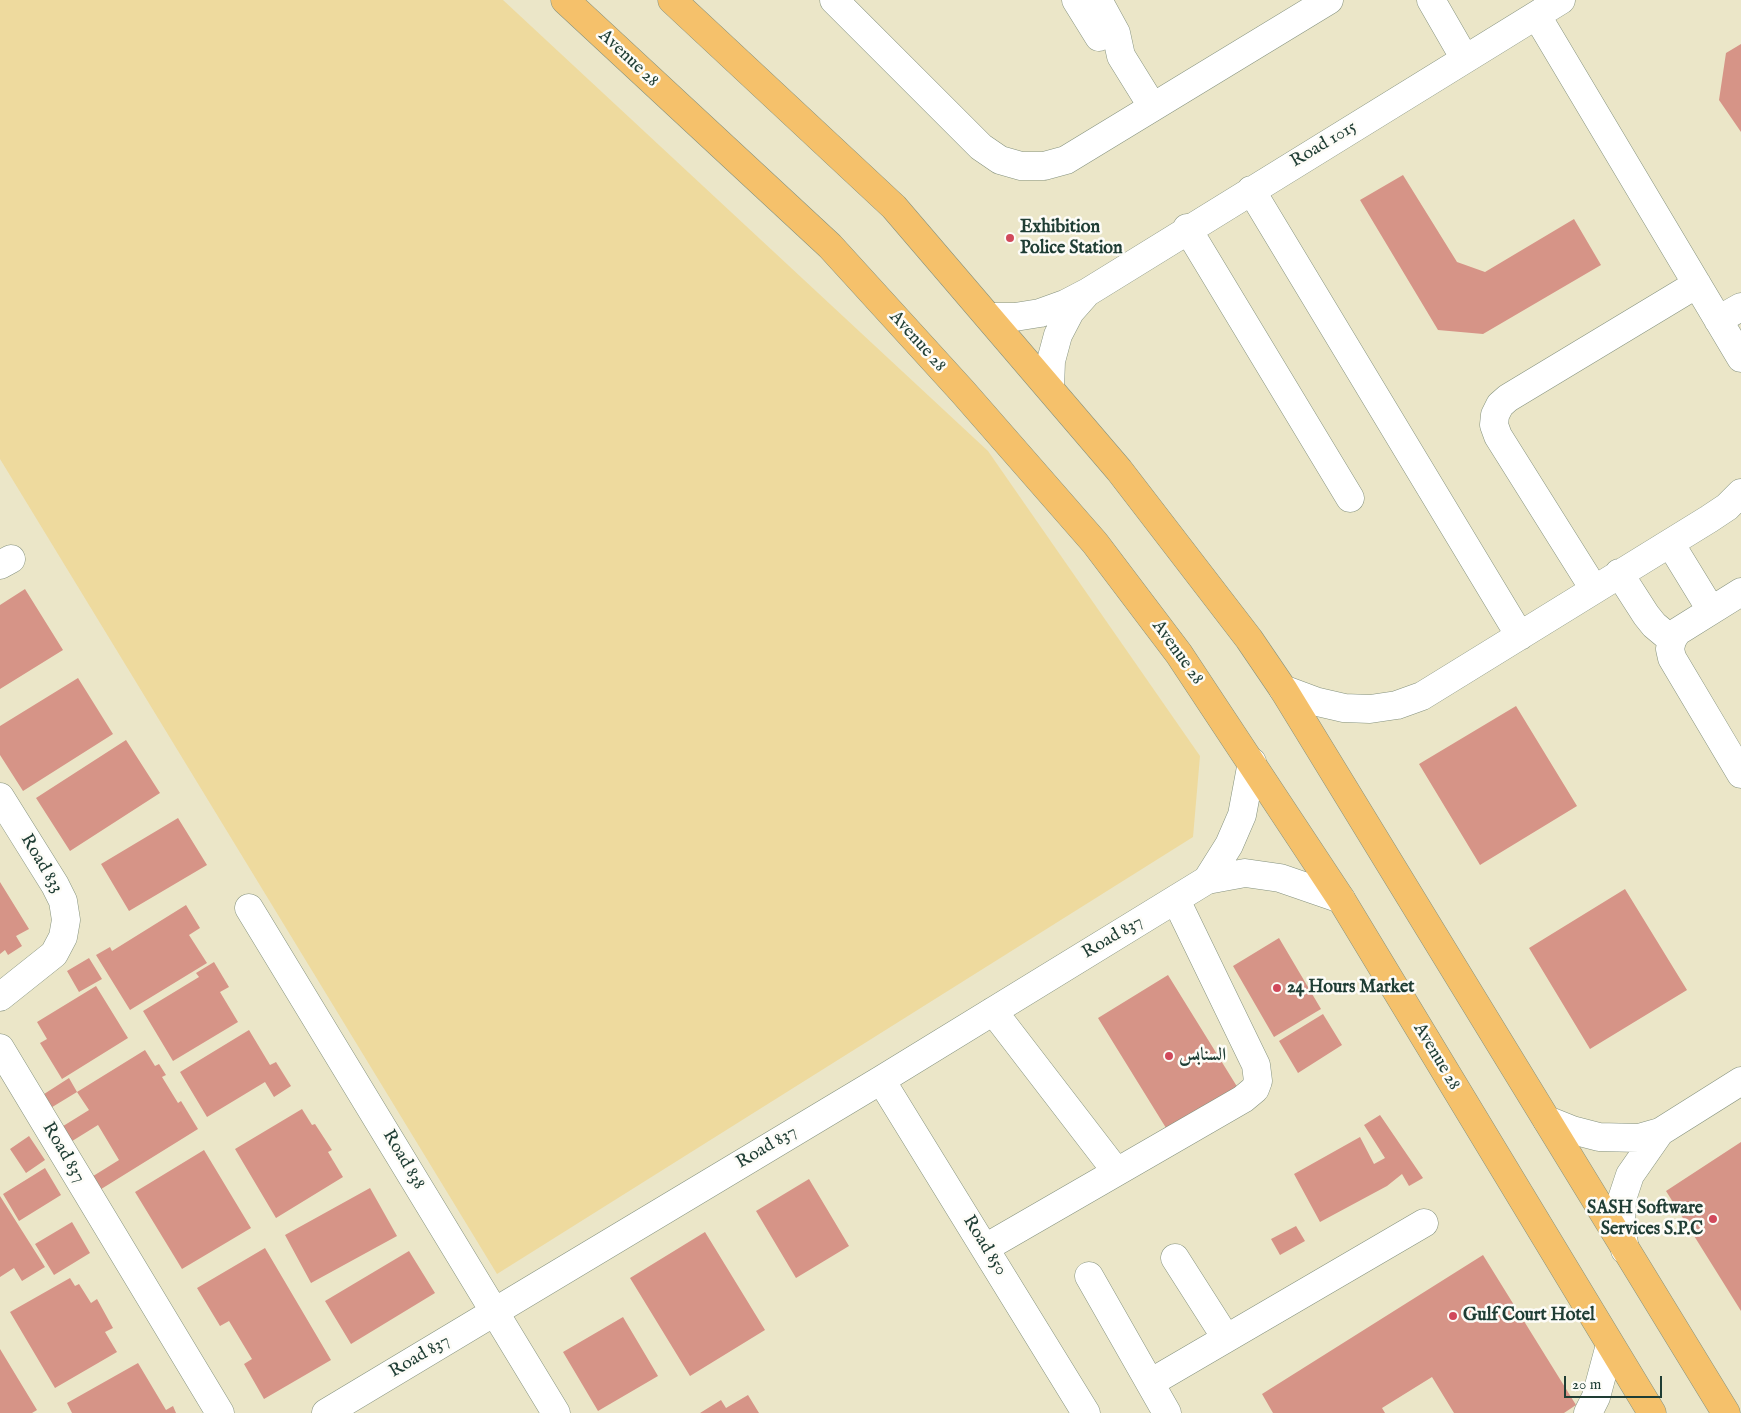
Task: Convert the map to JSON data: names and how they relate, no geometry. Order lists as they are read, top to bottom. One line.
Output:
{"streets":{"main road":["Avenue 28"],"street":["Road 1015","Road 833","Road 837","Road 838","Road 850"]},"crossings":[["Avenue 28","Road 837"],["Road 837","Road 838"],["Road 837","Road 850"]],"places":["Exhibition Police Station","24 Hours Market","السنابس","SASH Software Services S.P.C","Gulf Court Hotel"],"scale_bar":"20 m"}
